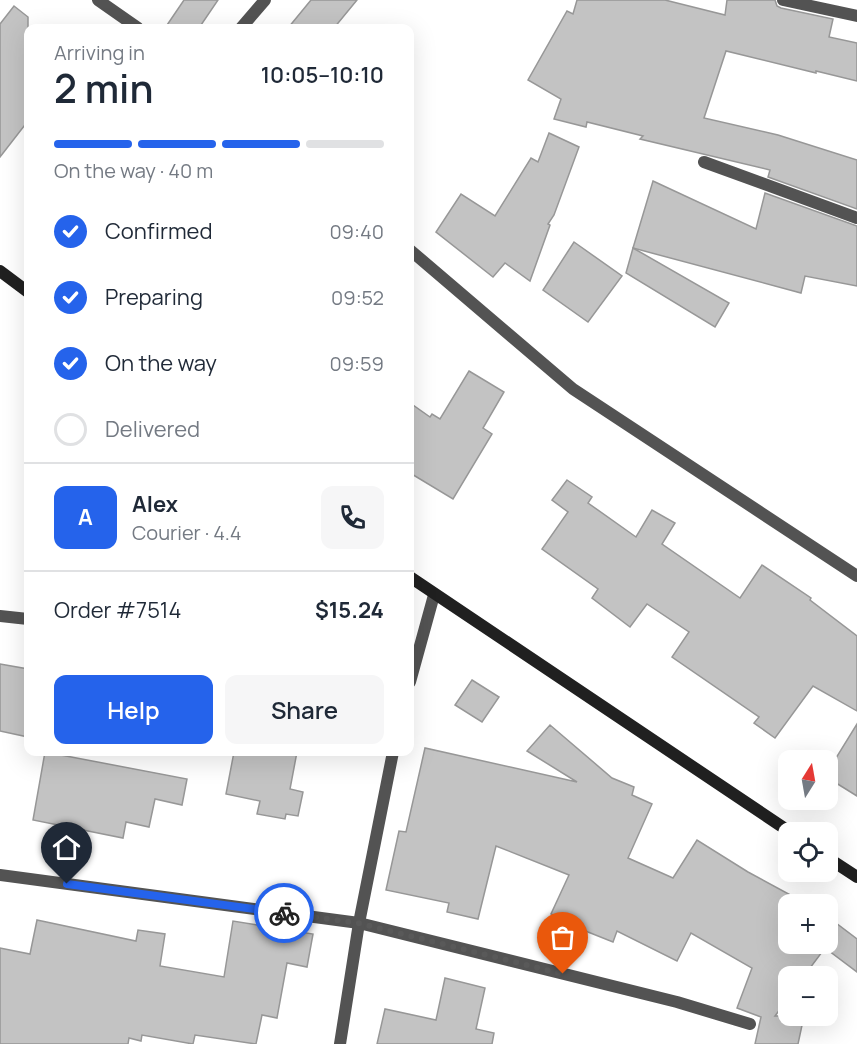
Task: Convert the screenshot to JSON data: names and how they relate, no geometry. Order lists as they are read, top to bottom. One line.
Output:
{"north":"top","page":{"heading":["2 min","Arriving in","10:05–10:10"],"panel":["Alex","Courier · 4.4","Order #7514","$15.24"],"bar":"On the way · 40 m","list":[["Confirmed","09:40"],["Preparing","09:52"],["On the way","09:59"],"Delivered"],"round":"A","buttons":["Help","Share"],"map_buttons":["+","−"]}}
